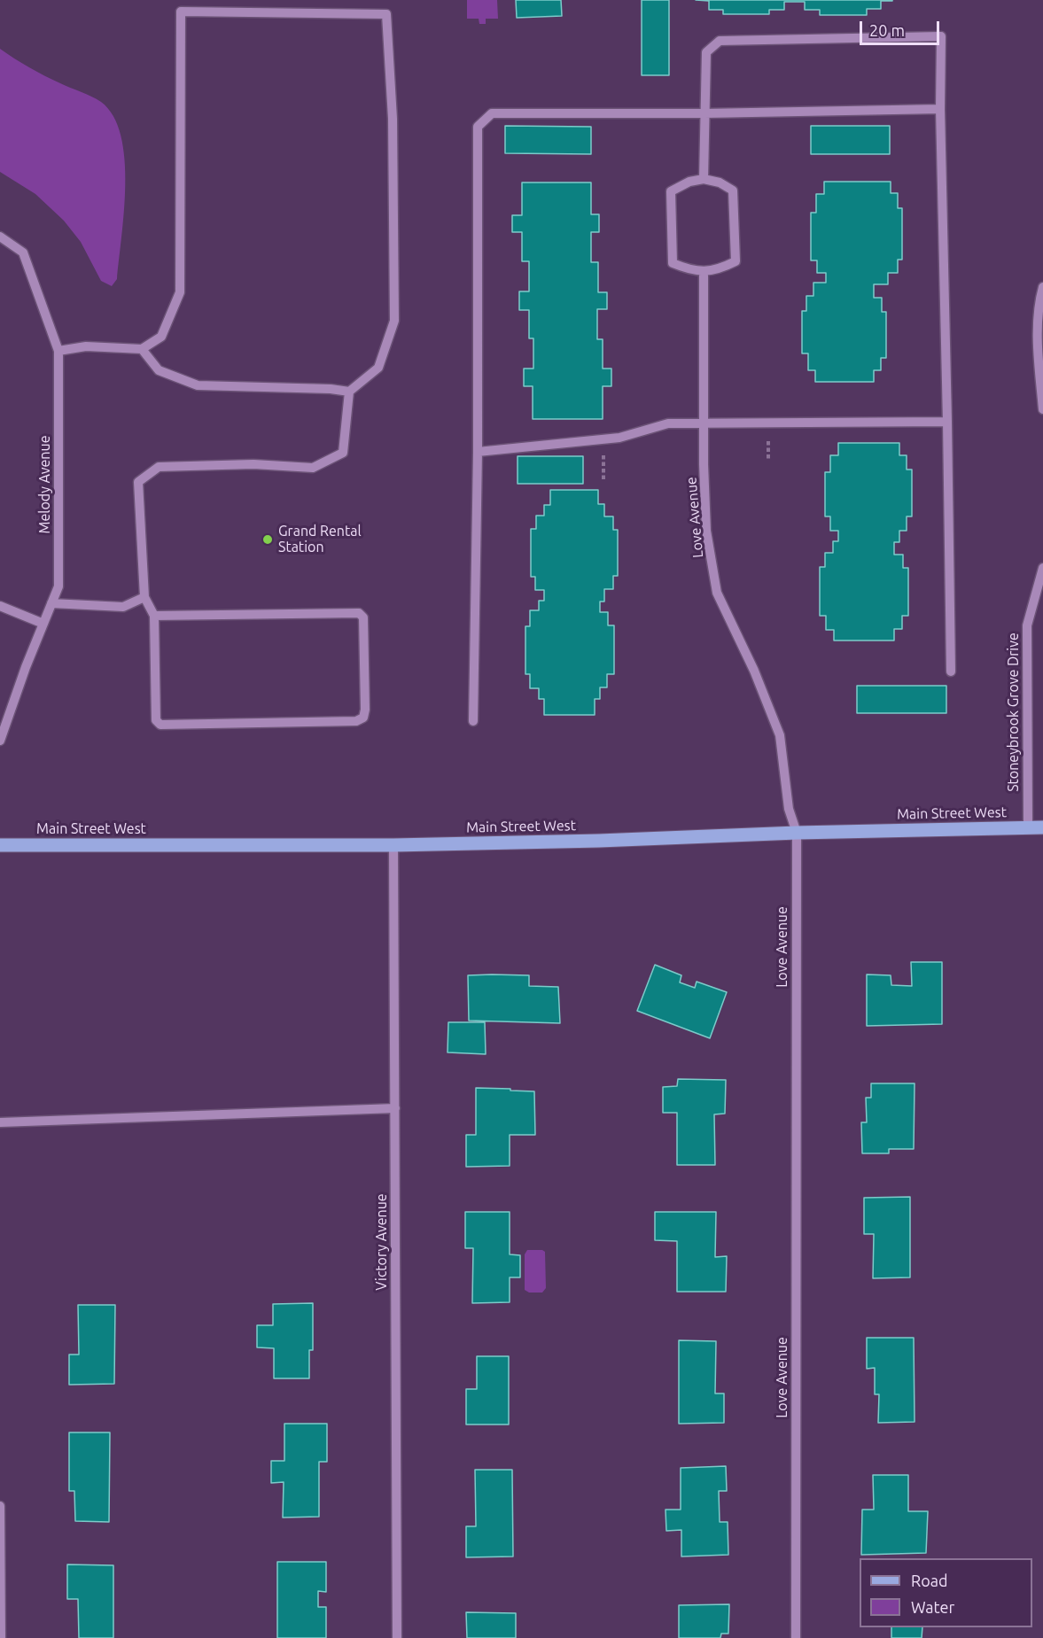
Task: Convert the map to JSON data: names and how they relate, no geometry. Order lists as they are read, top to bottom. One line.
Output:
{"streets":{"main road":["Main Street West"],"street":["Melody Avenue","Love Avenue","Stoneybrook Grove Drive","Victory Avenue"]},"crossings":[["Love Avenue","Main Street West"],["Stoneybrook Grove Drive","Main Street West"],["Main Street West","Victory Avenue"]],"places":["Grand Rental Station"],"legend":["Road","Water"],"scale_bar":"20 m"}
